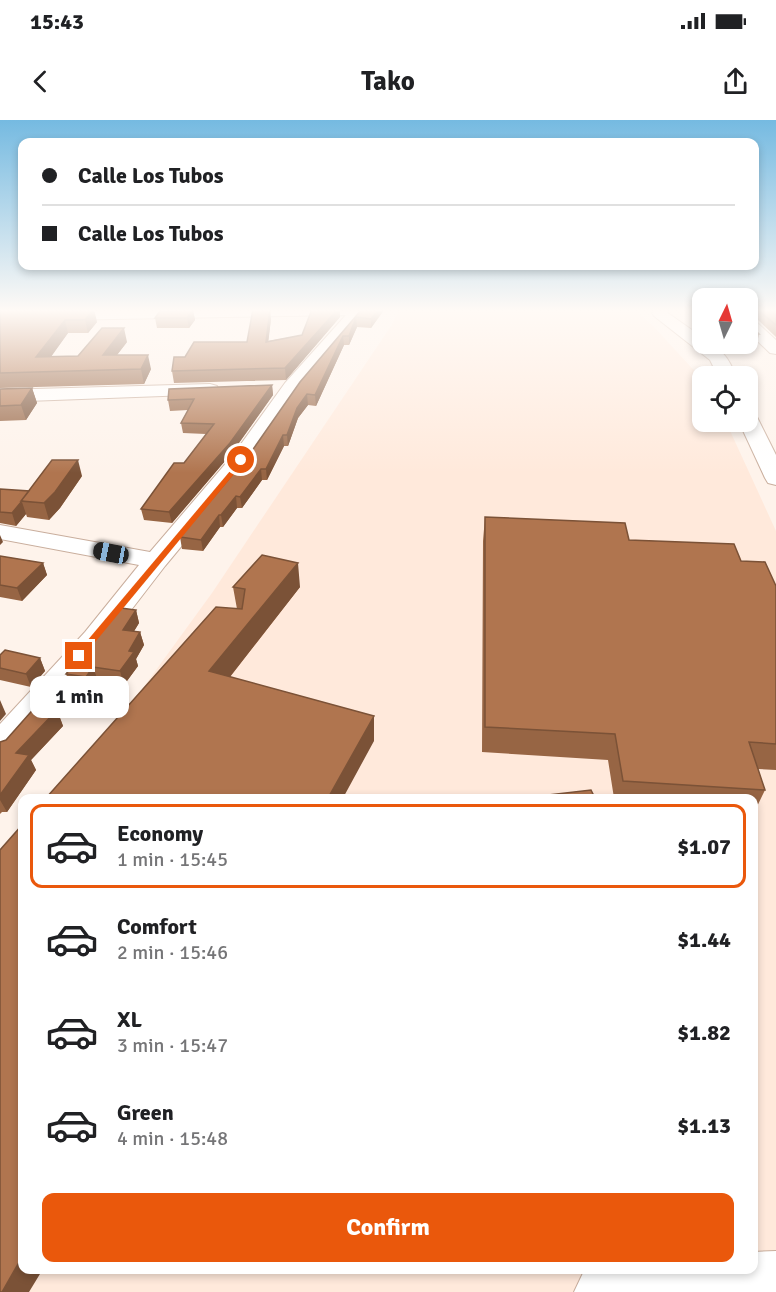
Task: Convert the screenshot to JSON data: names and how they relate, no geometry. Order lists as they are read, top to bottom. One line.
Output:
{"north":"top","page":{"status":"15:43","header":"Tako","banner":["Calle Los Tubos","Calle Los Tubos"],"bubble":"1 min","list":[{"name":"Economy","note":"1 min · 15:45","value":"$1.07"},{"name":"Comfort","note":"2 min · 15:46","value":"$1.44"},{"name":"XL","note":"3 min · 15:47","value":"$1.82"},{"name":"Green","note":"4 min · 15:48","value":"$1.13"}],"buttons":"Confirm"}}
